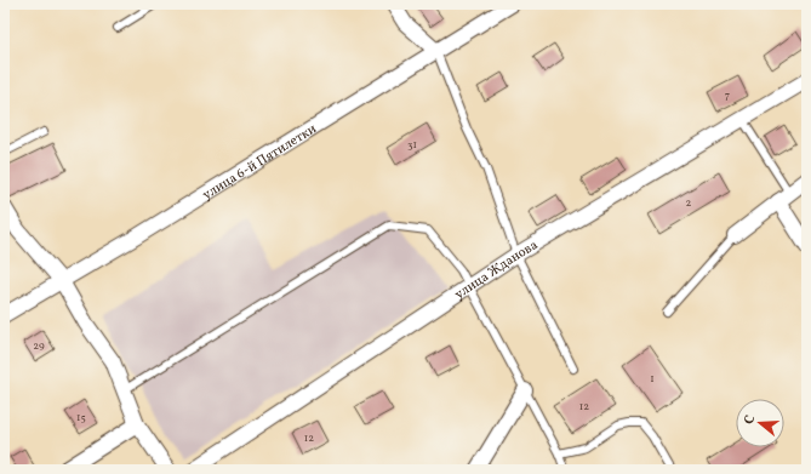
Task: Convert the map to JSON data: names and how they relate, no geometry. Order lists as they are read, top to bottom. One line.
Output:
{"streets":{"street":["улица 6-й Пятилетки","улица Жданова"]},"house_numbers":["7","31","2","29","1","12","15","12"],"north":"left"}
